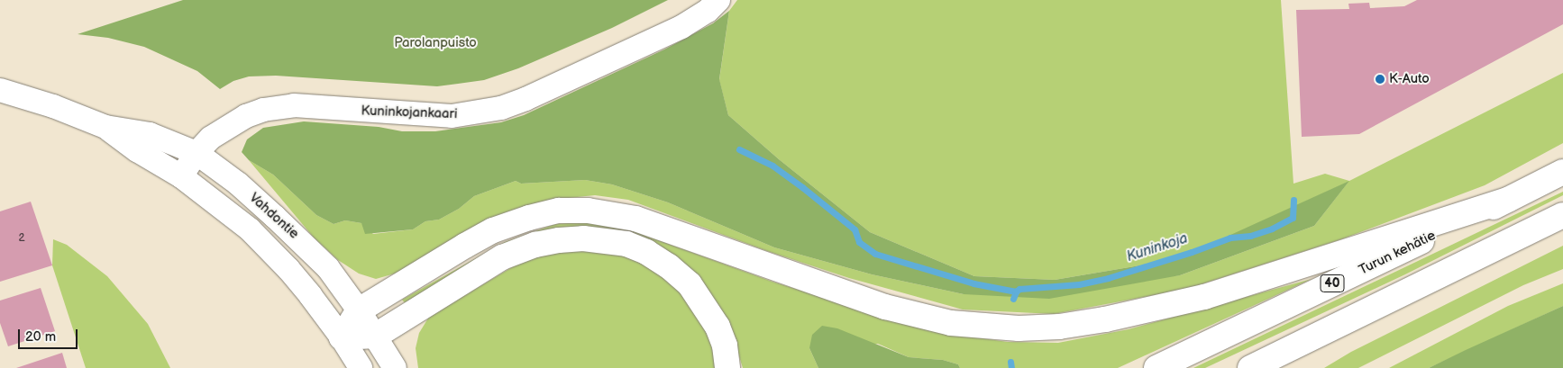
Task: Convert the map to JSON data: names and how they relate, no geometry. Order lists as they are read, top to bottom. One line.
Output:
{"streets":{"highway":["Turun kehätie","40"],"street":["Kuninkojankaari","Vahdontie"]},"crossings":[["Kuninkojankaari","Vahdontie"]],"water":["Kuninkoja"],"parks":["Parolanpuisto"],"places":["K-Auto"],"house_numbers":["2"],"scale_bar":"20 m"}
